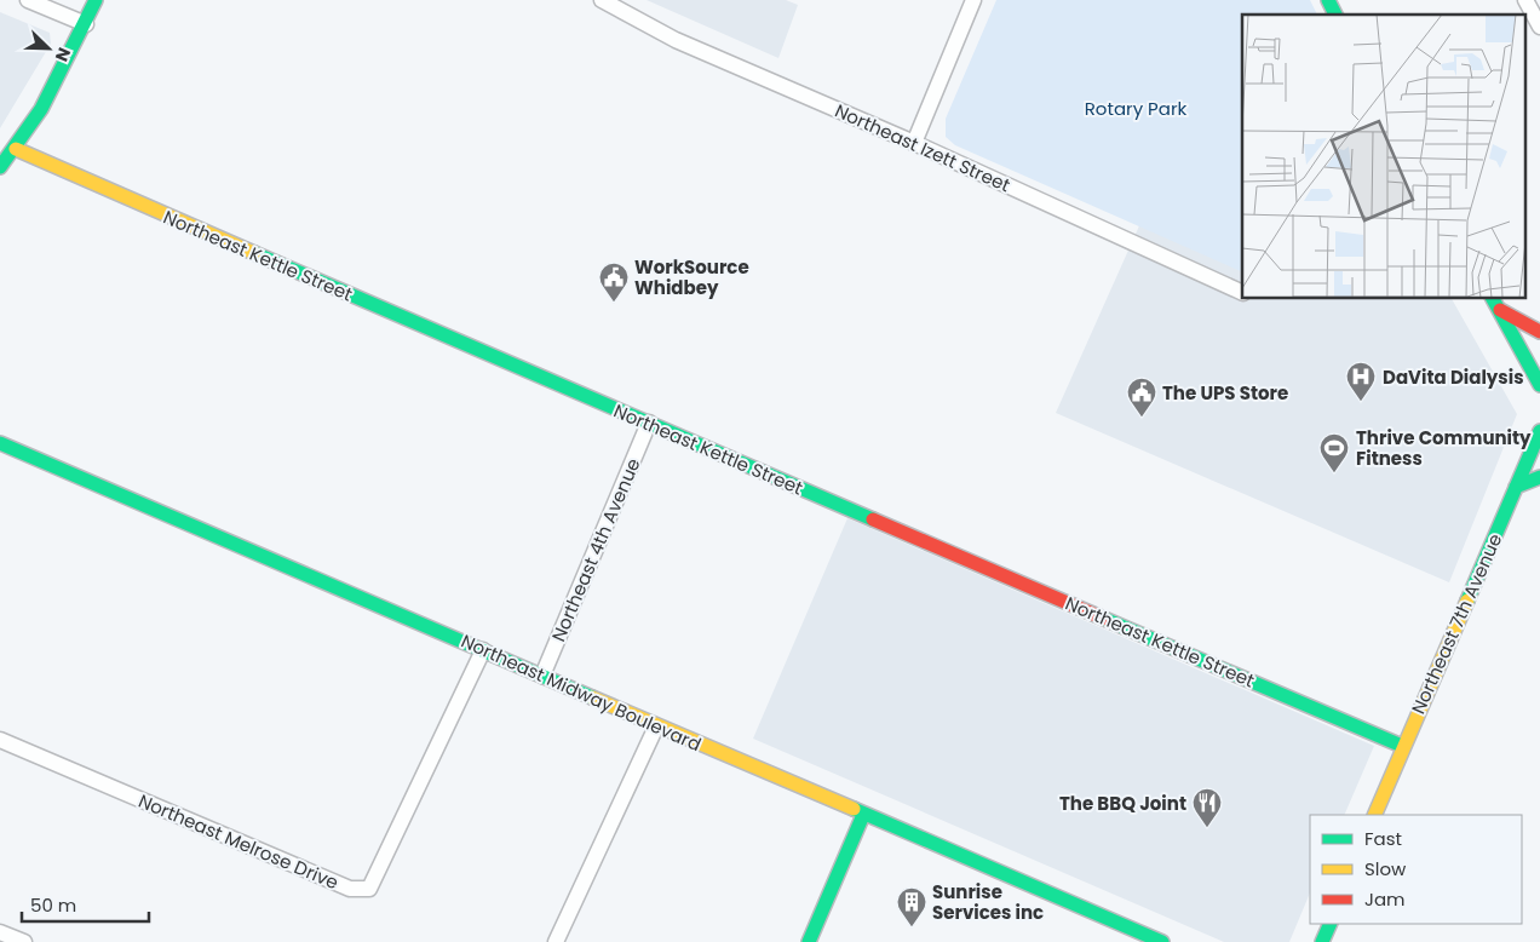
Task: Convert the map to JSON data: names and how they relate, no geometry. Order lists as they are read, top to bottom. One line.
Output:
{"streets":{"street":["Northeast Izett Street","Northeast Kettle Street","Northeast 4th Avenue","Northeast 7th Avenue","Northeast Midway Boulevard","Northeast Melrose Drive"]},"crossings":[["Northeast Kettle Street","Northeast 4th Avenue"],["Northeast Kettle Street","Northeast 7th Avenue"],["Northeast 4th Avenue","Northeast Midway Boulevard"],["Northeast Midway Boulevard","Northeast Melrose Drive"]],"parks":["Rotary Park"],"places":{"public building":["WorkSource Whidbey","The UPS Store"],"hospital":["DaVita Dialysis"],"sports":["Thrive Community Fitness"],"restaurant":["The BBQ Joint"],"building":["Sunrise Services inc"]},"legend":["Fast","Slow","Jam"],"scale_bar":"50 m","north":"bottom right"}
